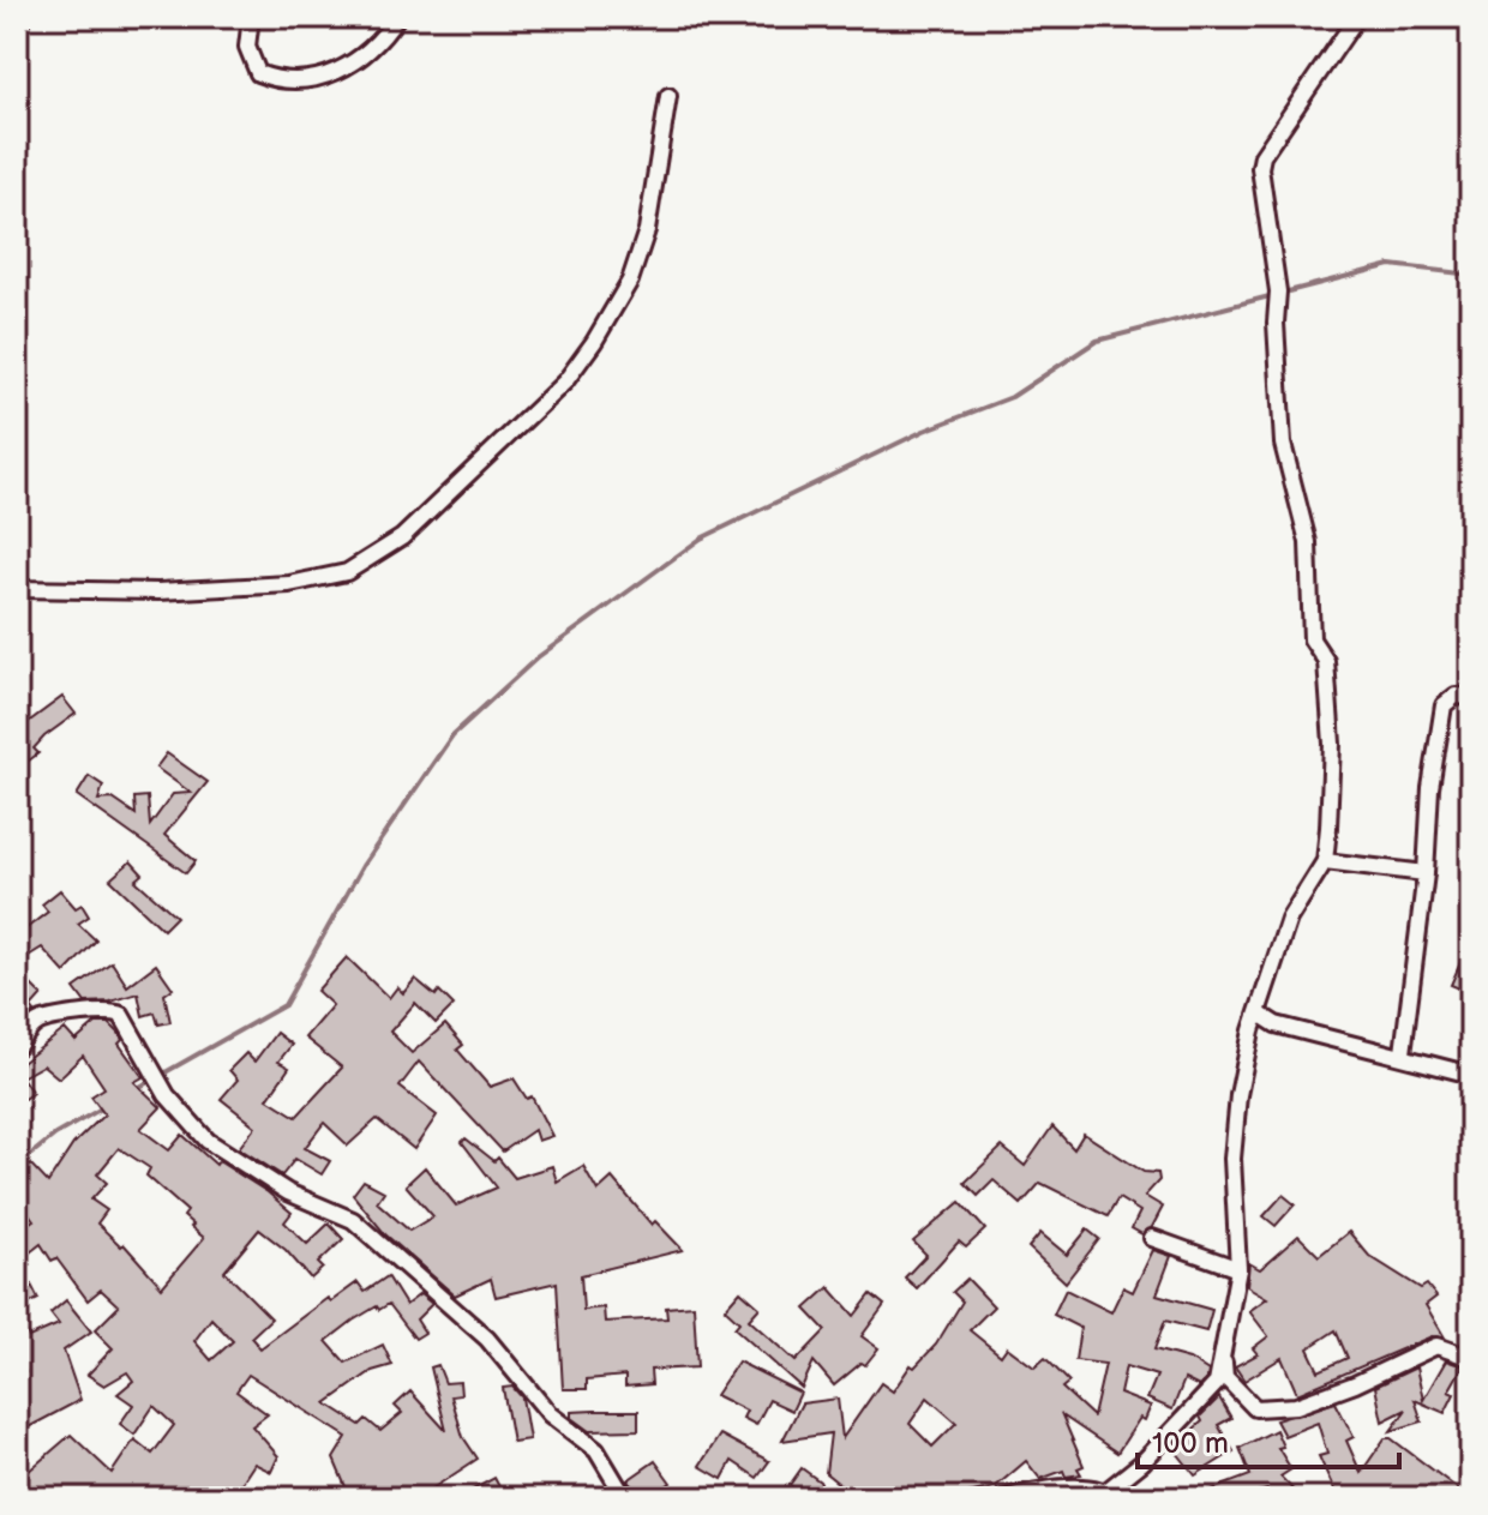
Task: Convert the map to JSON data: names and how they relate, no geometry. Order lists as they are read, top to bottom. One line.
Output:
{"scale_bar":"100 m"}
